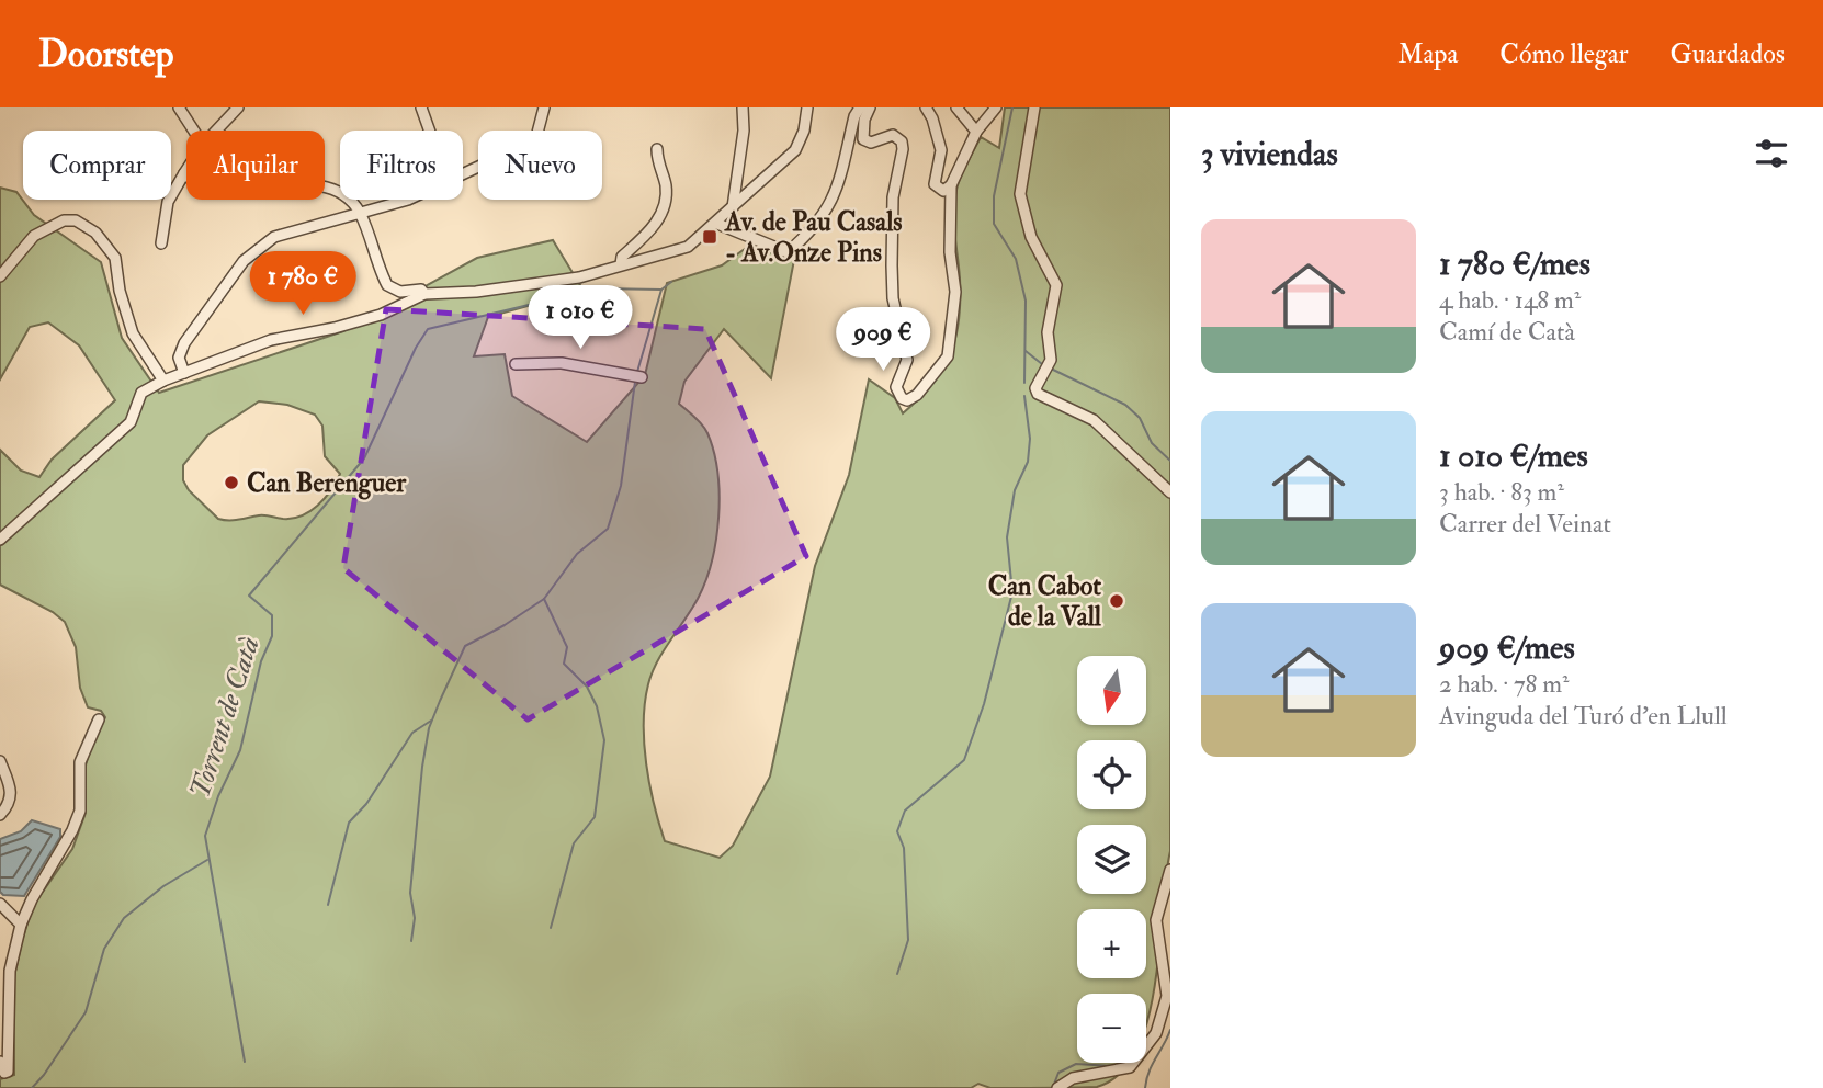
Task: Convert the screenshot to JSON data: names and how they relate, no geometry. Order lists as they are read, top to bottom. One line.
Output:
{"water":["Torrent de Catà"],"places":{"transit":["Av. de Pau Casals - Av.Onze Pins"],"other":["Can Berenguer","Can Cabot de la Vall"]},"north":"bottom","page":{"header":"Doorstep","nav":["Mapa","Cómo llegar","Guardados"],"heading":"3 viviendas","chip":["Comprar","Alquilar","Filtros","Nuevo"],"list":[{"name":"1 780 €/mes","note":"4 hab. · 148 m² · Camí de Catà"},{"name":"1 010 €/mes","note":"3 hab. · 83 m² · Carrer del Veinat"},{"name":"909 €/mes","note":"2 hab. · 78 m² · Avinguda del Turó d'en Llull"}],"price":["1 780 €","1 010 €","909 €"],"map_buttons":["+","−"]}}
